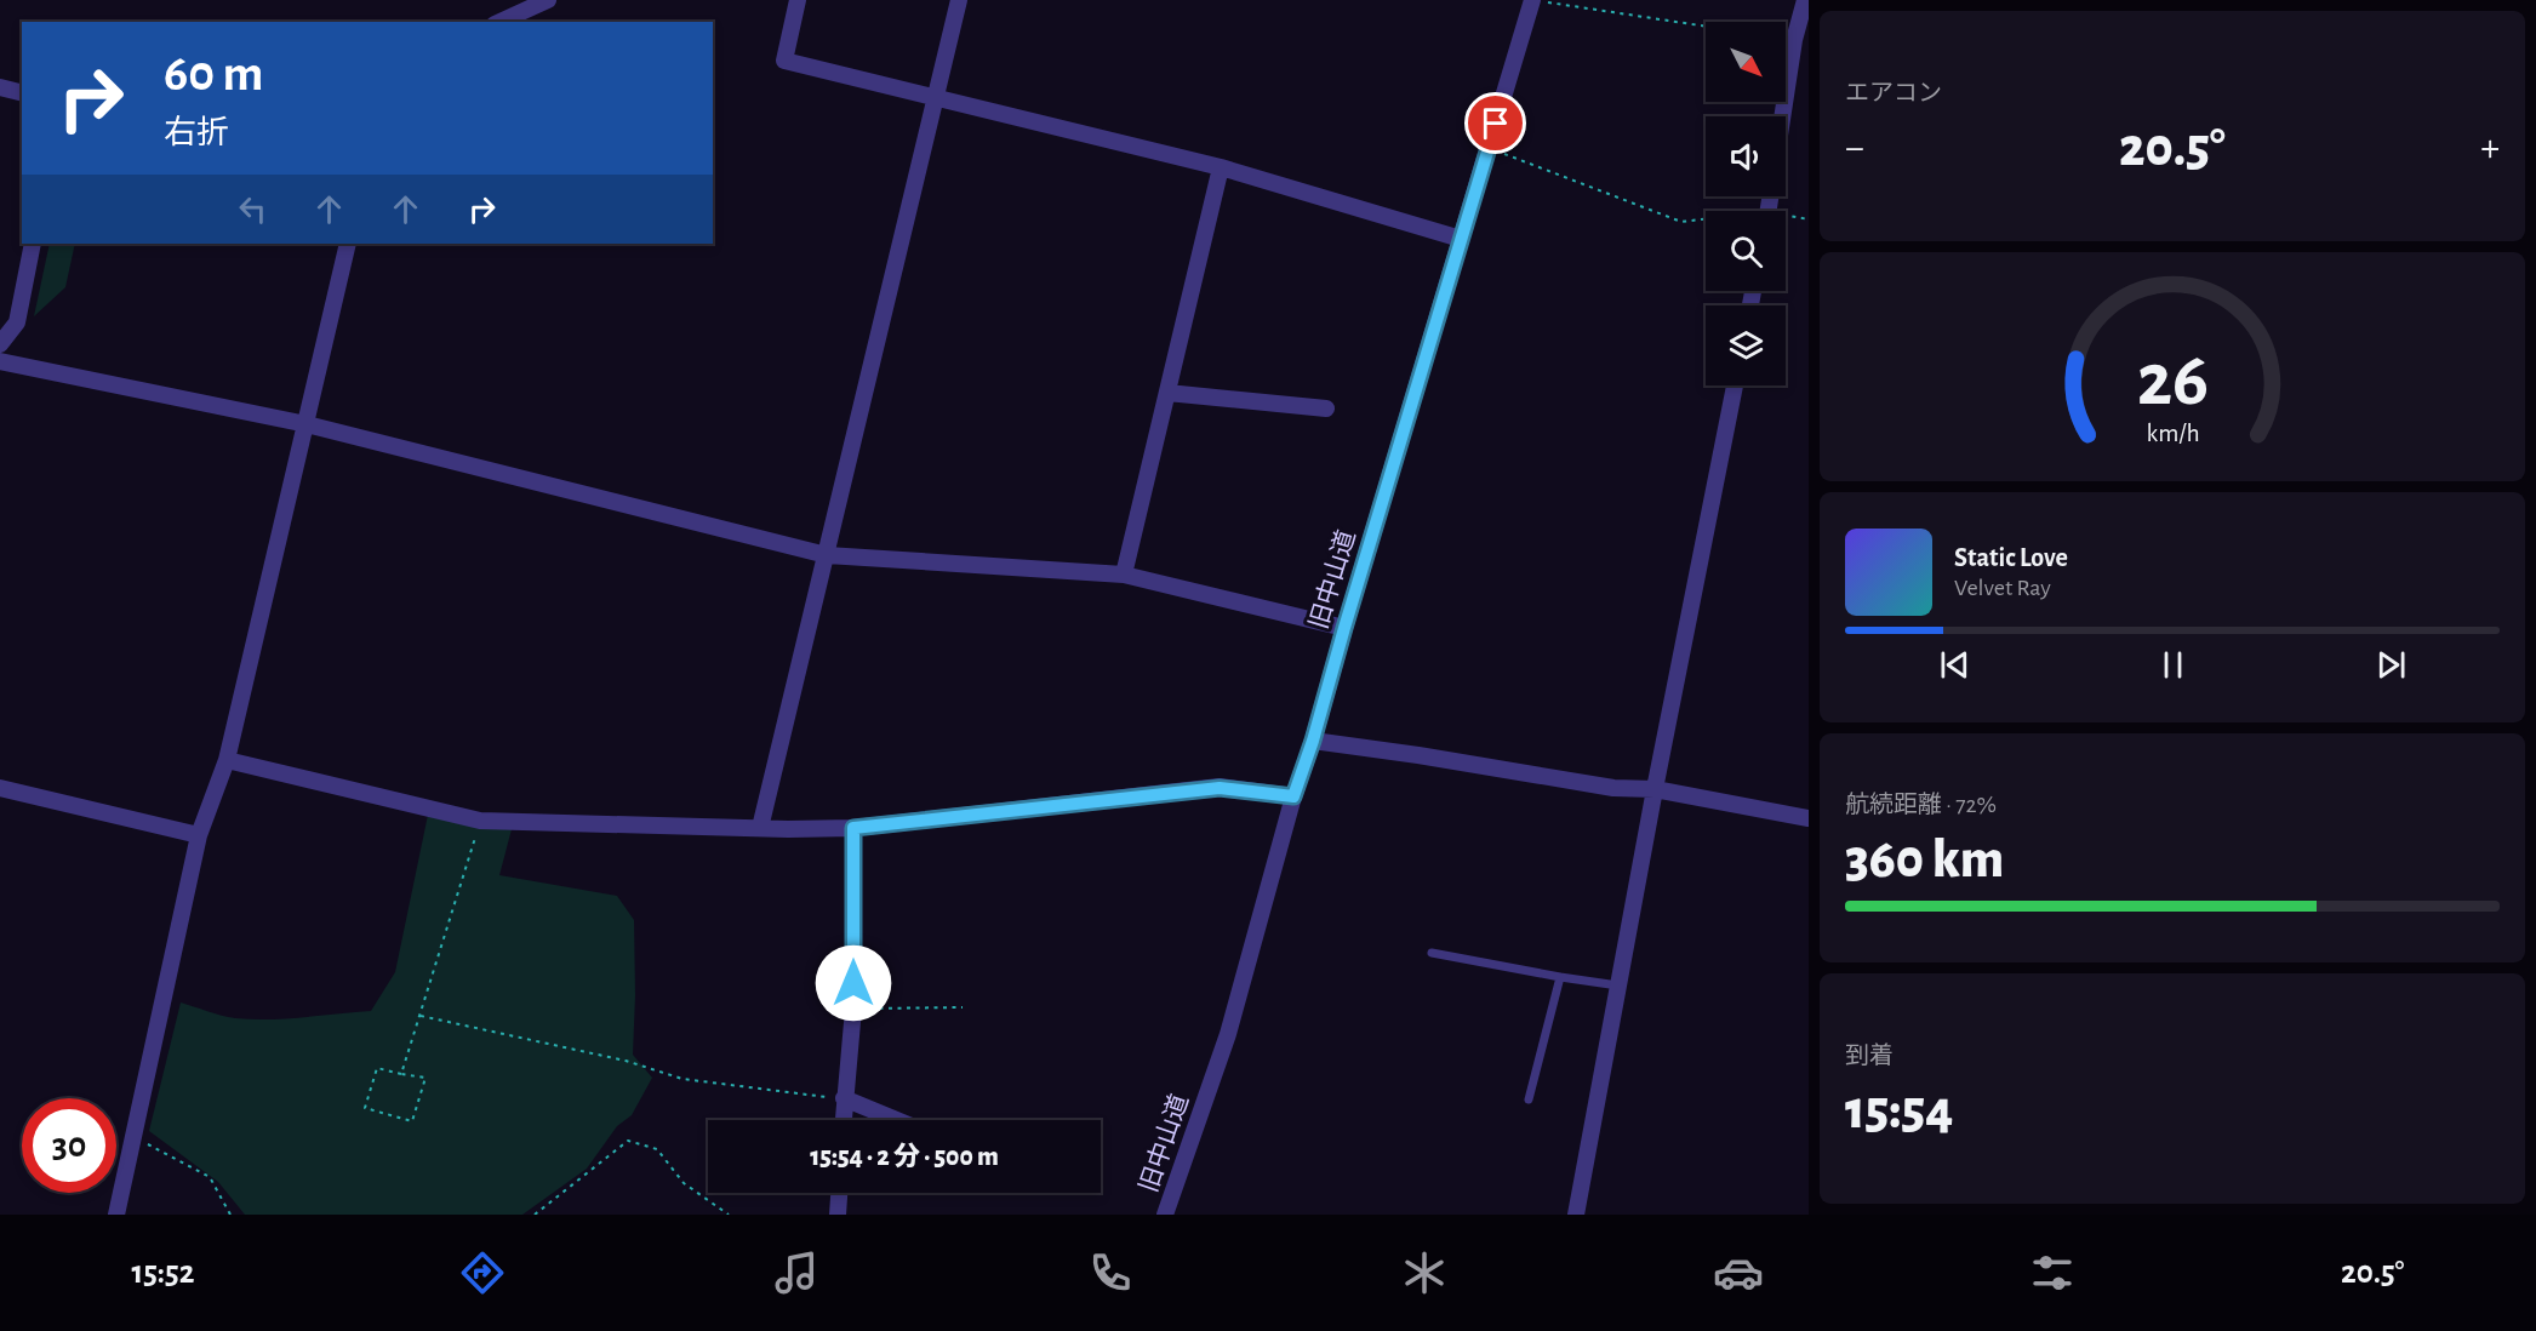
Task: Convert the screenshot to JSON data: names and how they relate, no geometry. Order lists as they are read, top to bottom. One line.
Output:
{"streets":{"street":["旧中山道"]},"north":"bottom right","page":{"tile":["エアコン",["航続距離 · 72%","360 km"],["到着","15:54"]],"turn":["60 m","右折"],"heat":["−","20.5°","+"],"song":["Static Love","Velvet Ray"],"limit":"30","trip":"15:54 · 2 分 · 500 m","tabs":["15:52","20.5°"],"gauge":["26","km/h"]}}
